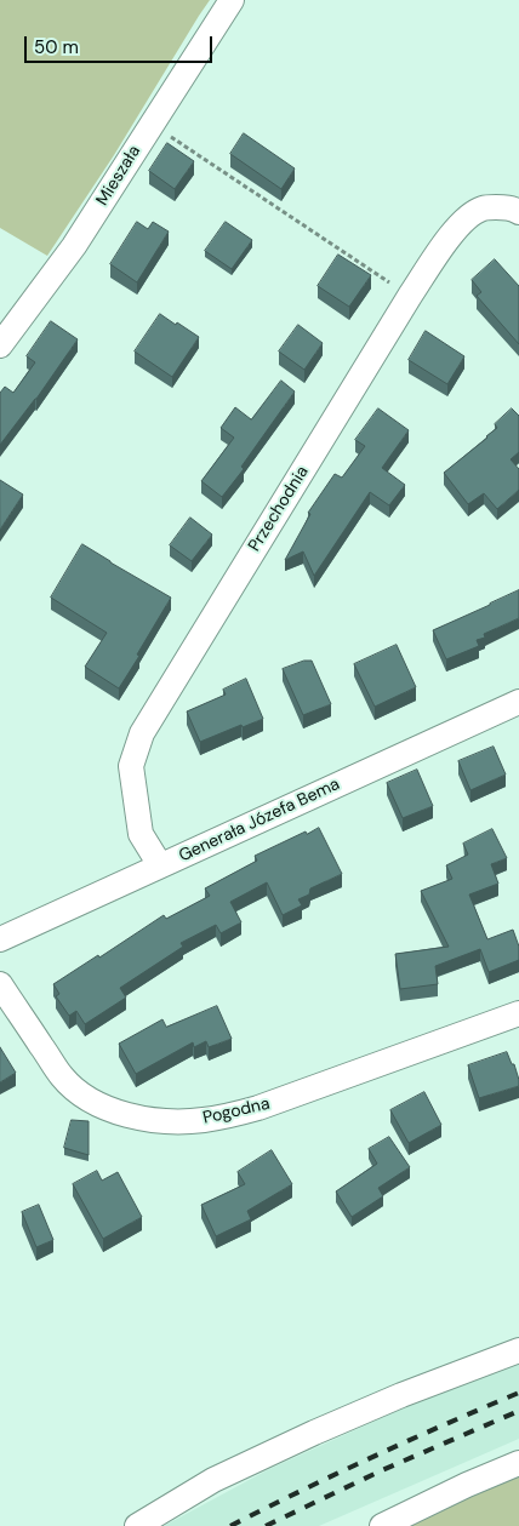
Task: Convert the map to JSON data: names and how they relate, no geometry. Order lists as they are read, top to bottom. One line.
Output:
{"streets":{"street":["Mieszała","Przechodnia","Generała Józefa Bema","Pogodna"]},"crossings":[["Przechodnia","Generała Józefa Bema"]],"scale_bar":"50 m"}
